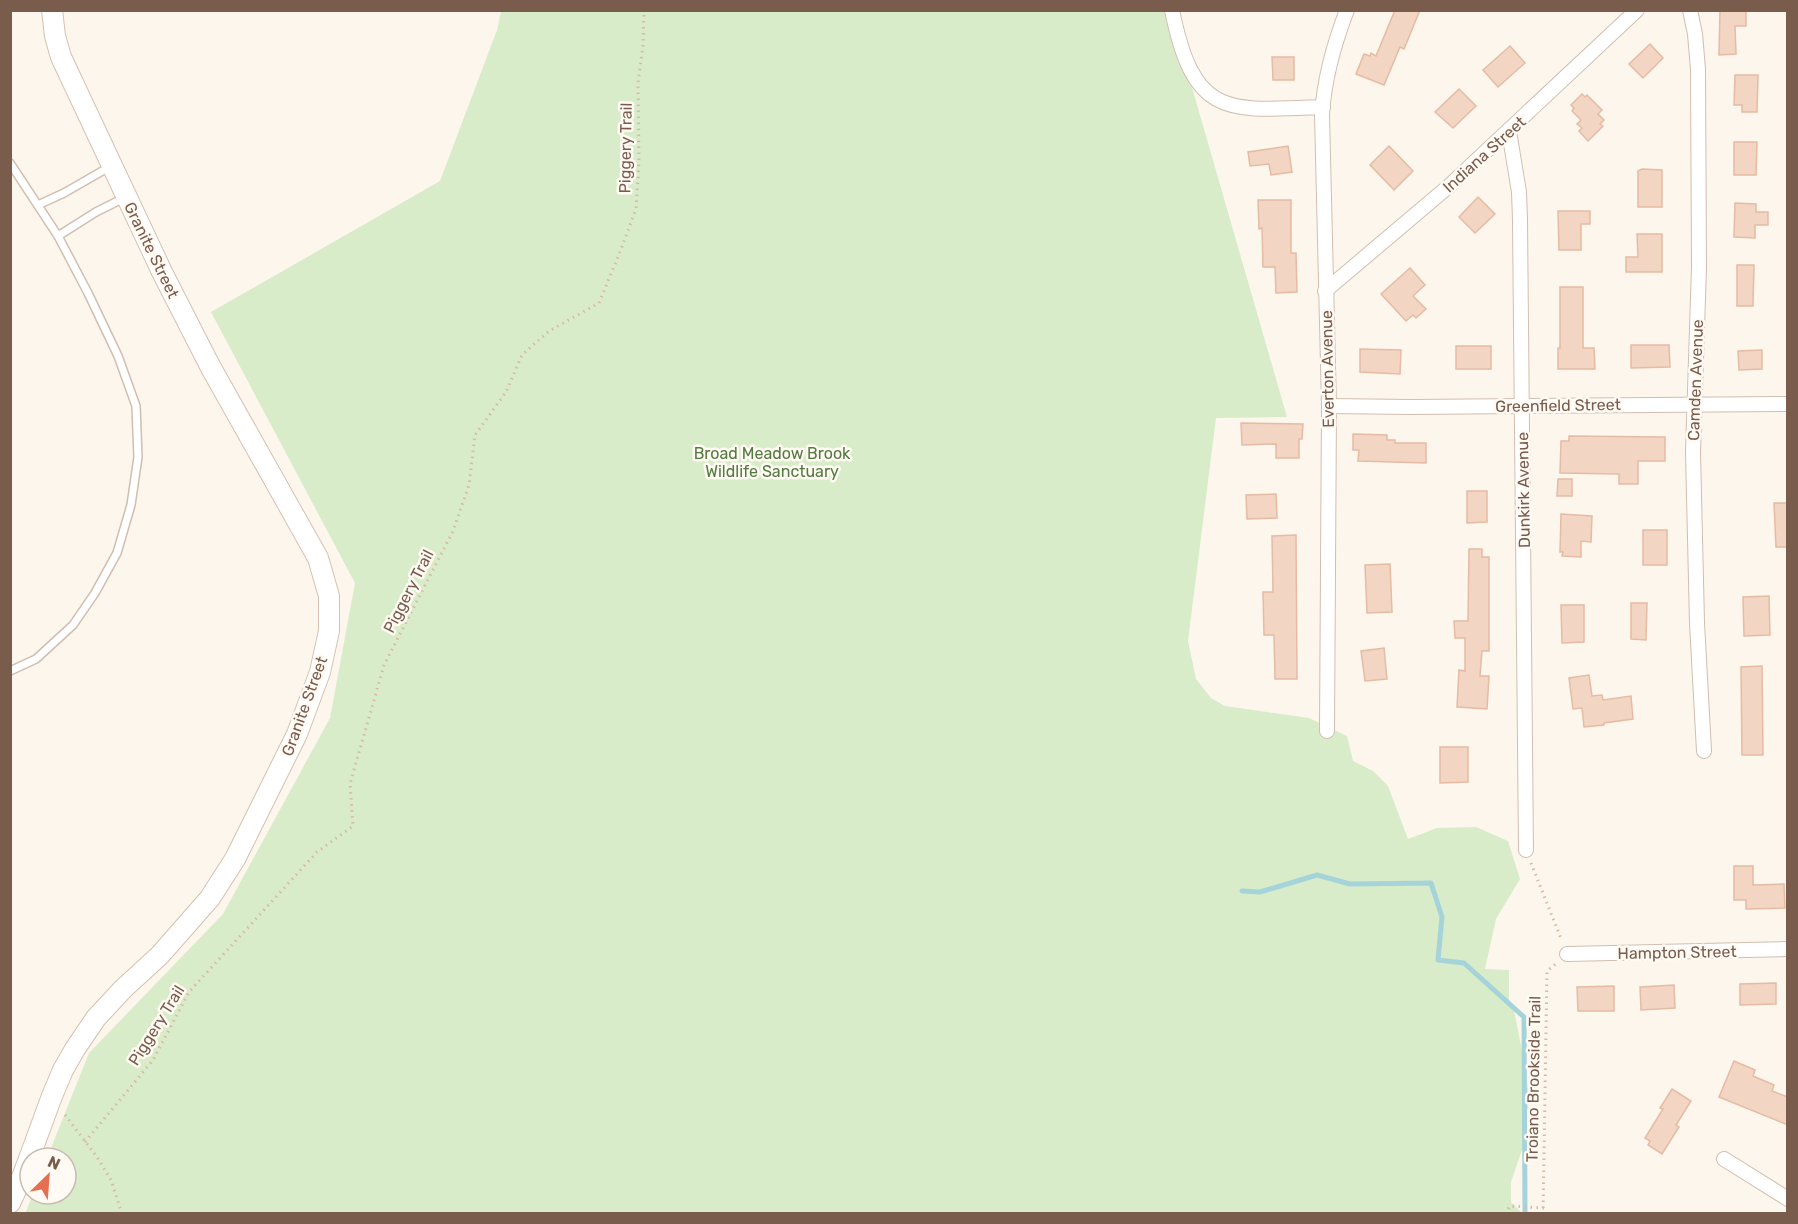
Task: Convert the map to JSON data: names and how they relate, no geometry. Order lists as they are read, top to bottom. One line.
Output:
{"streets":{"street":["Indiana Street","Granite Street","Everton Avenue","Camden Avenue","Greenfield Street","Dunkirk Avenue","Hampton Street"],"path":["Piggery Trail","Troiano Brookside Trail"]},"crossings":[["Indiana Street","Everton Avenue"],["Indiana Street","Dunkirk Avenue"],["Everton Avenue","Greenfield Street"],["Camden Avenue","Greenfield Street"],["Greenfield Street","Dunkirk Avenue"],["Hampton Street","Troiano Brookside Trail"]],"parks":["Broad Meadow Brook Wildlife Sanctuary"],"north":"top right"}
